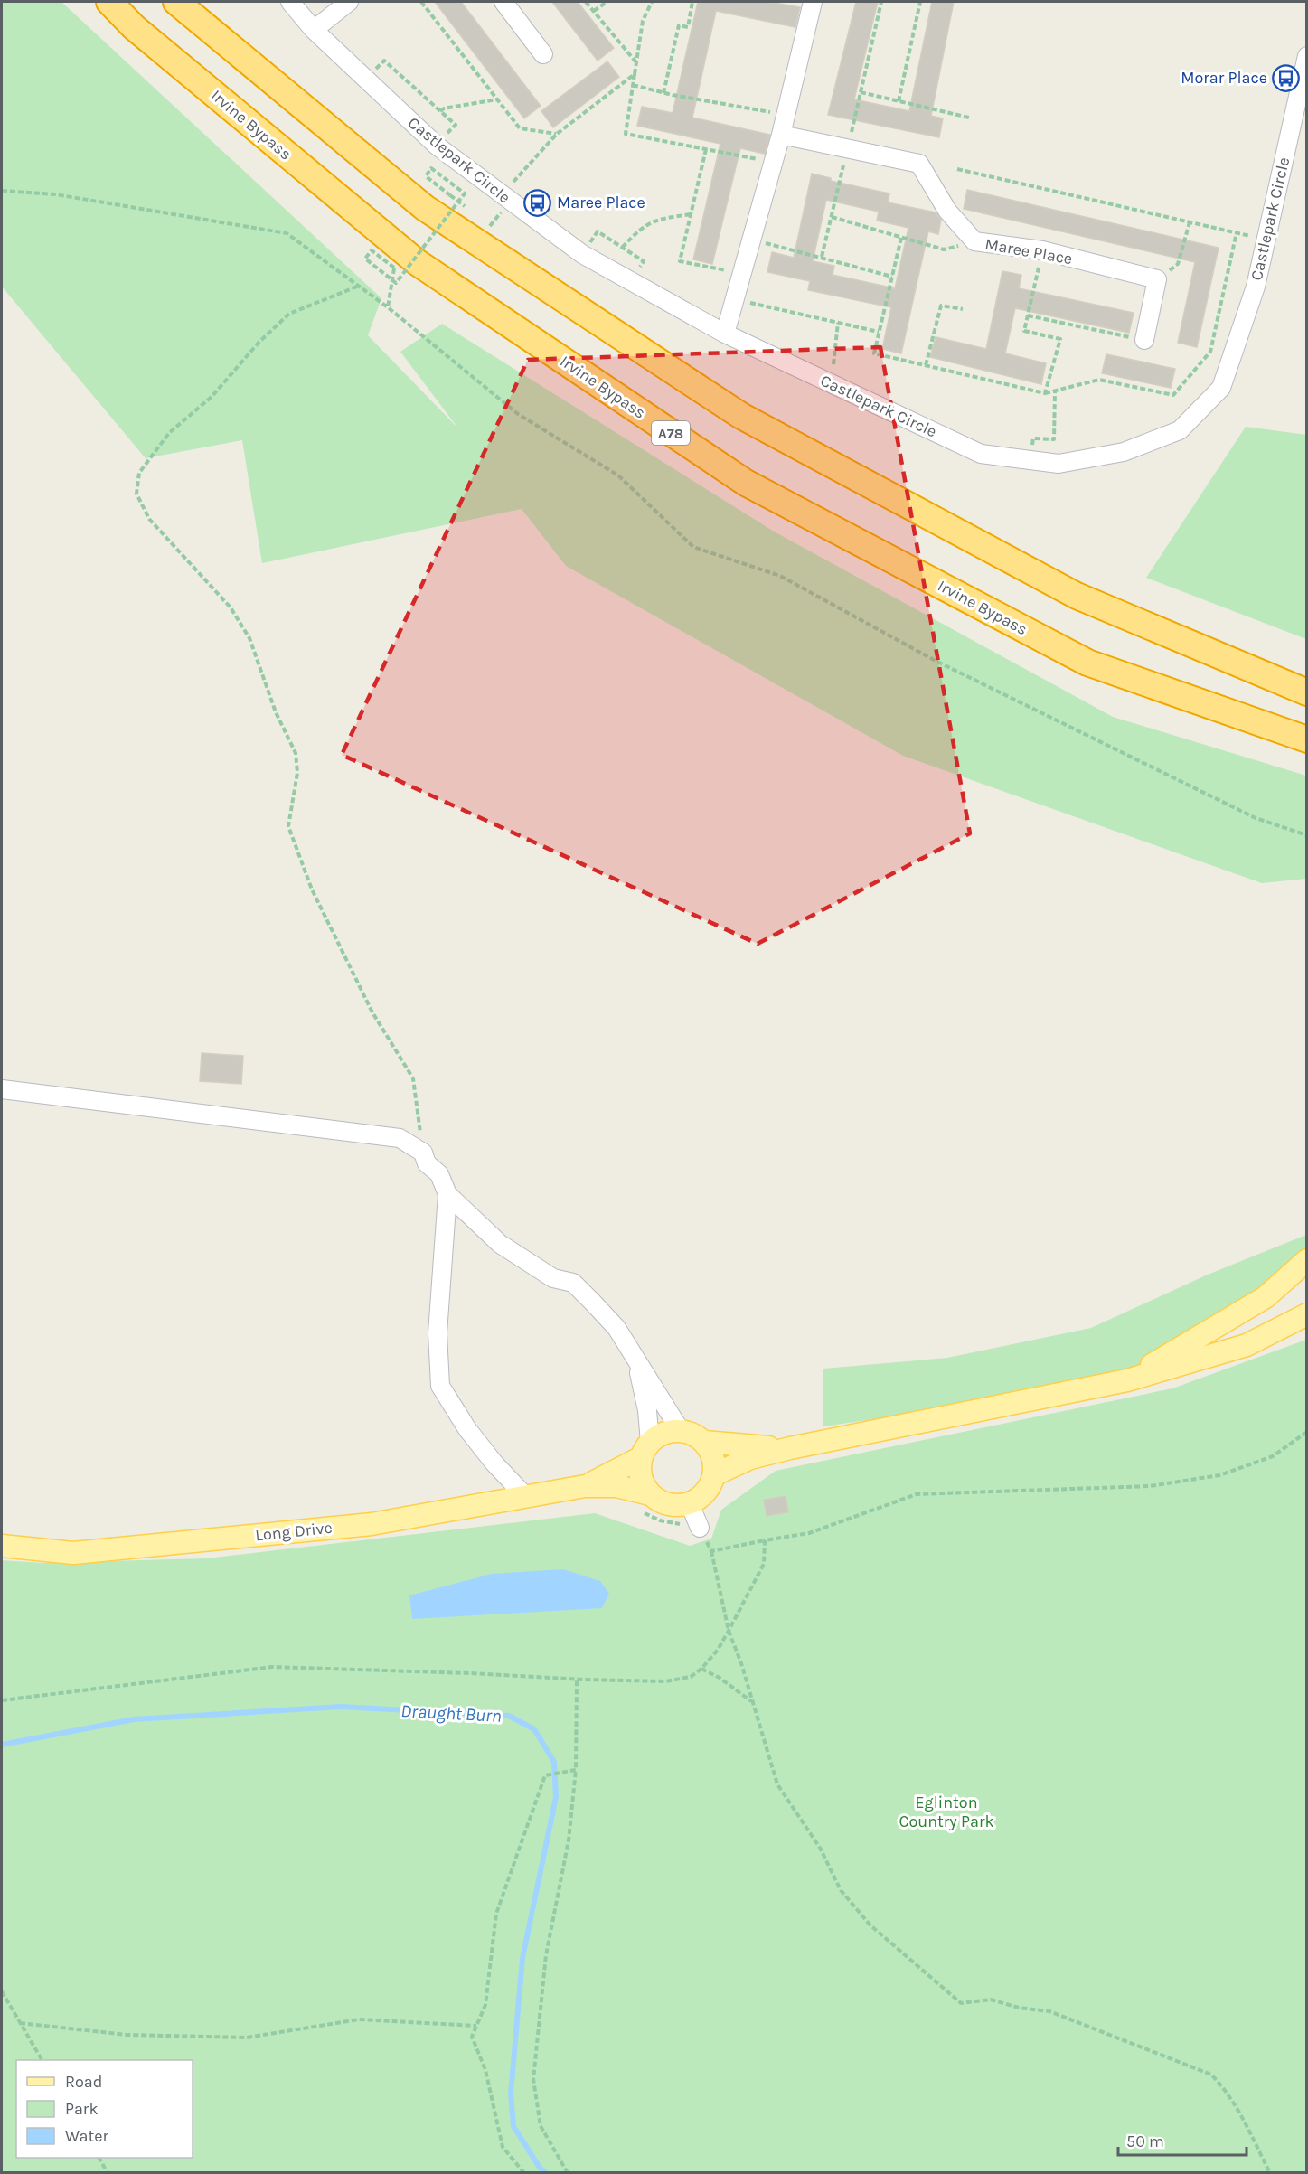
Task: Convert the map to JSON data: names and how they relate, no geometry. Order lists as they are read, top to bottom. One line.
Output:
{"streets":{"highway":["Irvine Bypass","A78"],"main road":["Long Drive"],"street":["Castlepark Circle","Maree Place"]},"water":["Draught Burn"],"parks":["Eglinton Country Park"],"places":{"bus stop":["Morar Place","Maree Place"]},"legend":["Road","Park","Water"],"scale_bar":"50 m"}
